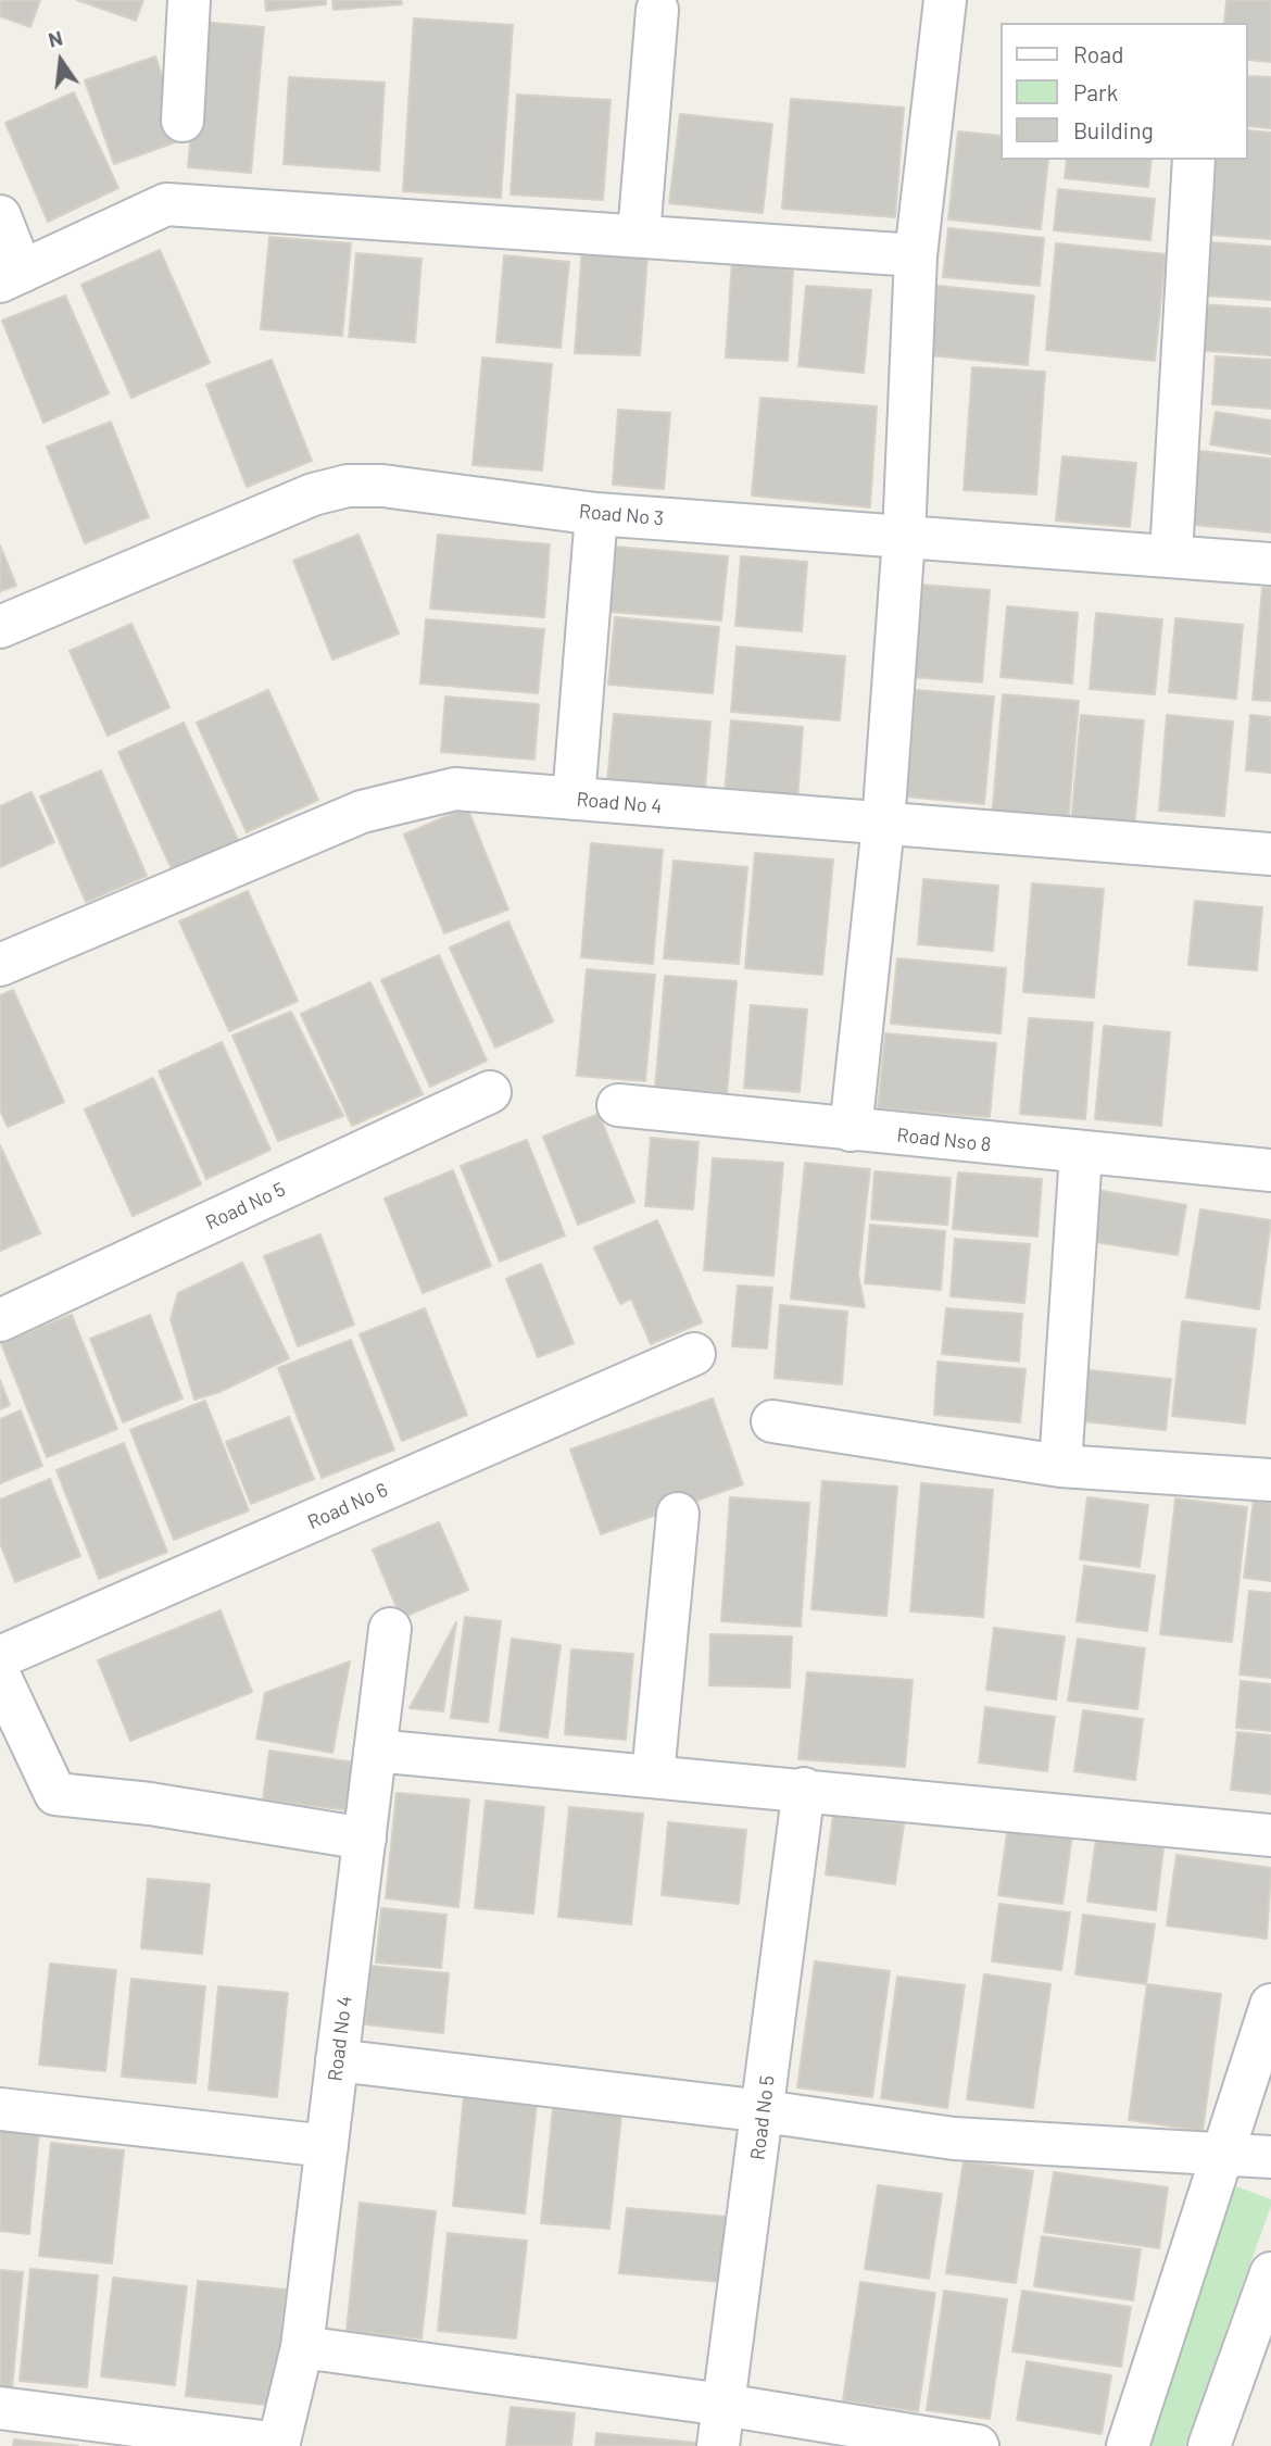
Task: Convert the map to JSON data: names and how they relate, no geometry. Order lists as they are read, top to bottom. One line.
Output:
{"streets":{"street":["Road No 3","Road No 4","Road Nso 8","Road No 5","Road No 6"]},"legend":["Road","Park","Building"],"north":"top"}
